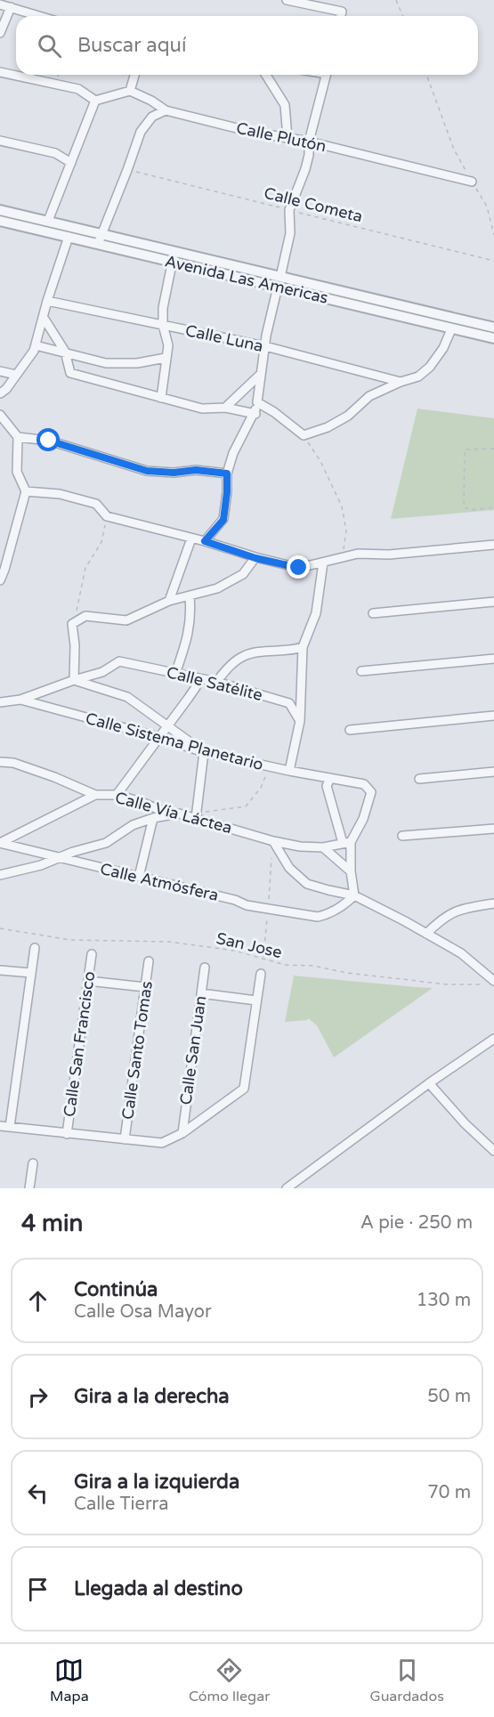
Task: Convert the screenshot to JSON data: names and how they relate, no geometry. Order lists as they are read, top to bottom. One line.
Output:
{"streets":{"street":["Calle Plutón","Avenida Las Americas","Calle Luna","Calle Satélite","Calle Sistema Planetario","Calle Vía Láctea","Calle Atmósfera","Calle San Francisco","Calle Santo Tomas","Calle San Juan"],"path":["Calle Cometa","San Jose"]},"crossings":[["Calle Sistema Planetario","Calle Vía Láctea"]],"page":{"search":"Buscar aquí","heading":["4 min","A pie · 250 m"],"list":[["Continúa","Calle Osa Mayor","130 m"],["Gira a la derecha","50 m"],["Gira a la izquierda","Calle Tierra","70 m"],"Llegada al destino"],"nav":["Mapa","Cómo llegar","Guardados"]}}
